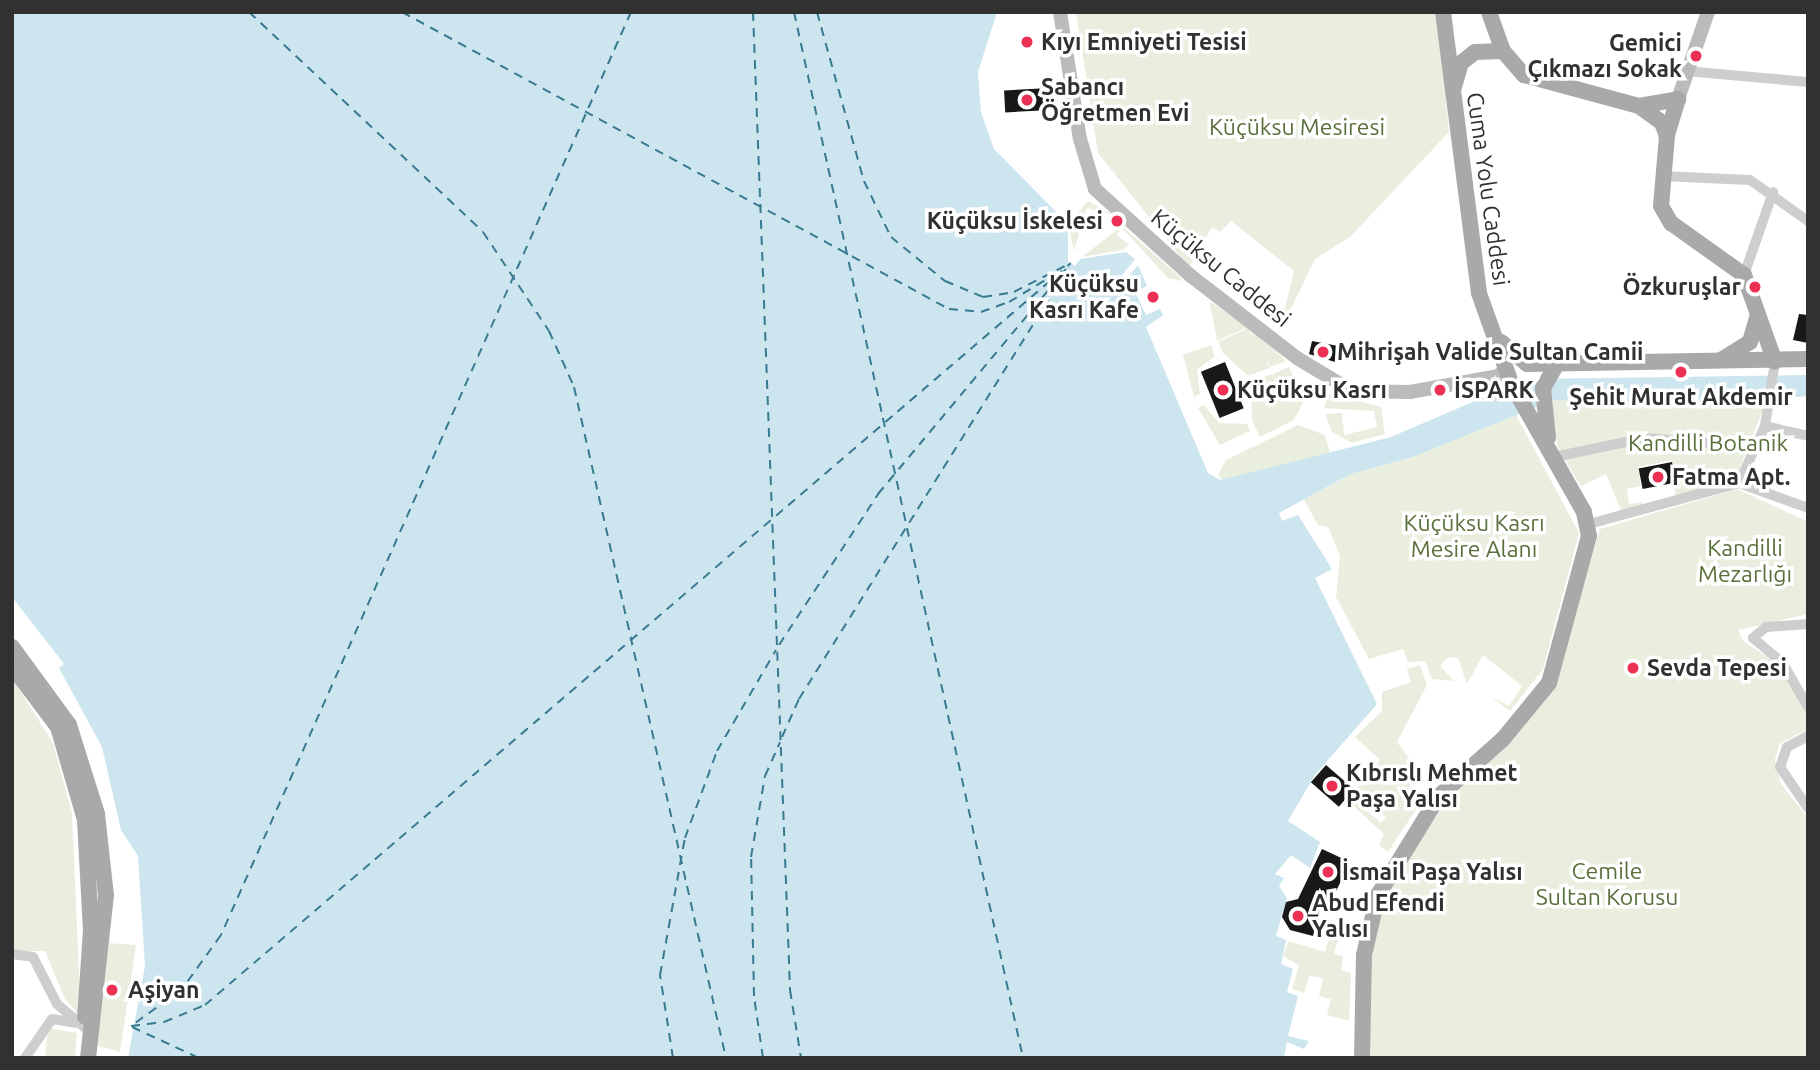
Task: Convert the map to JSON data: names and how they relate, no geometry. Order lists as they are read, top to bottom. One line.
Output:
{"streets":{"main road":["Cuma Yolu Caddesi","Küçüksu Caddesi"]},"crossings":[["Cuma Yolu Caddesi","Küçüksu Caddesi"]],"parks":["Küçüksu Mesiresi","Kandilli Botanik","Küçüksu Kasrı Mesire Alanı","Kandilli Mezarlığı","Cemile Sultan Korusu"],"places":["Kıyı Emniyeti Tesisi","Gemici Çıkmazı Sokak","Sabancı Öğretmen Evi","Küçüksu İskelesi","Özkuruşlar","Küçüksu Kasrı Kafe","Mihrişah Valide Sultan Camii","Şehit Murat Akdemir","Küçüksu Kasrı","İSPARK","Fatma Apt.","Sevda Tepesi","Kıbrıslı Mehmet Paşa Yalısı","İsmail Paşa Yalısı","Abud Efendi Yalısı","Aşiyan"]}
